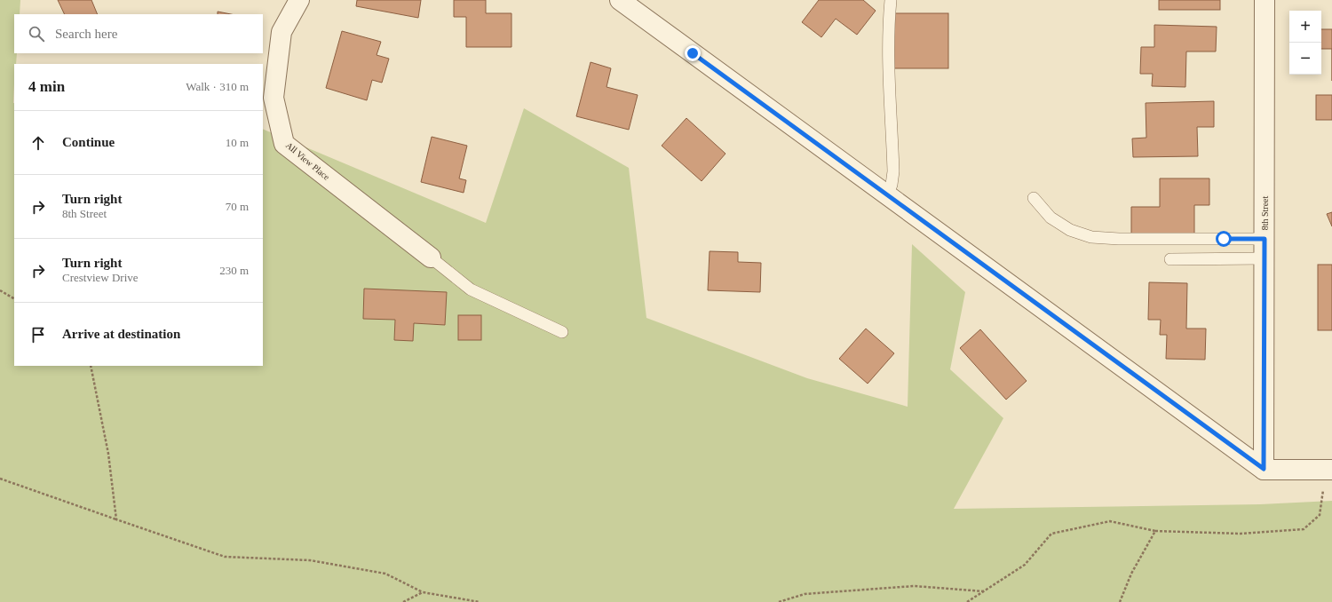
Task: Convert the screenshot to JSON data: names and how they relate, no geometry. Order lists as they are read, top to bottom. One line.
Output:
{"streets":{"street":["All View Place","8th Street"]},"page":{"map_buttons":["+","−"],"search":"Search here","heading":["4 min","Walk · 310 m"],"list":[["Continue","10 m"],["Turn right","8th Street","70 m"],["Turn right","Crestview Drive","230 m"],"Arrive at destination"]}}
